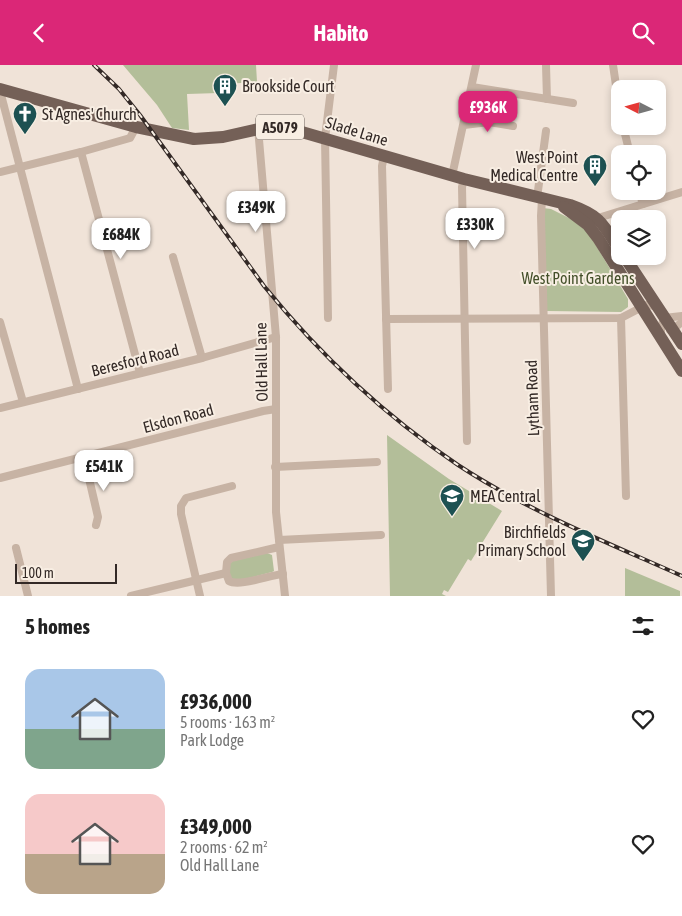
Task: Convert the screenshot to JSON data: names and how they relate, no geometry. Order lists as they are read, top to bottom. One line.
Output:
{"streets":{"main road":["A5079","Slade Lane"],"street":["Beresford Road","Old Hall Lane","Lytham Road","Elsdon Road"]},"crossings":[["A5079","Slade Lane"],["Slade Lane","Old Hall Lane"],["Slade Lane","Lytham Road"],["Beresford Road","Old Hall Lane"],["Old Hall Lane","Elsdon Road"]],"parks":["West Point Gardens"],"places":{"building":["Brookside Court","West Point Medical Centre"],"church":["St Agnes' Church"],"school or university":["MEA Central","Birchfields Primary School"]},"scale_bar":"100 m","north":"left","page":{"header":"Habito","price":["£936K","£349K","£330K","£684K","£541K"],"scale":"100 m","heading":"5 homes","list":[{"name":"£936,000","note":"5 rooms · 163 m² · Park Lodge"},{"name":"£349,000","note":"2 rooms · 62 m² · Old Hall Lane"}]}}
